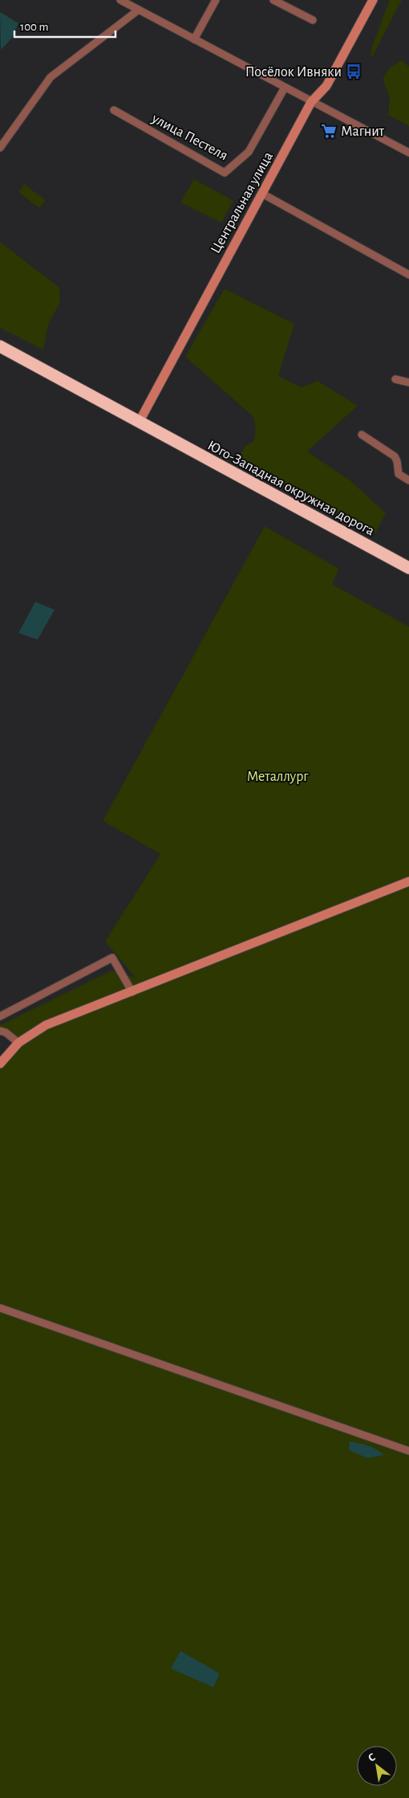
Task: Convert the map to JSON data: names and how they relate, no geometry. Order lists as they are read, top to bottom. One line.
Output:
{"streets":{"highway":["Юго-Западная окружная дорога"],"street":["улица Пестеля","Центральная улица"]},"crossings":[["Центральная улица","Юго-Западная окружная дорога"]],"parks":["Металлург"],"places":{"bus stop":["Посёлок Ивняки"],"supermarket":["Магнит"]},"scale_bar":"100 m","north":"top left"}
